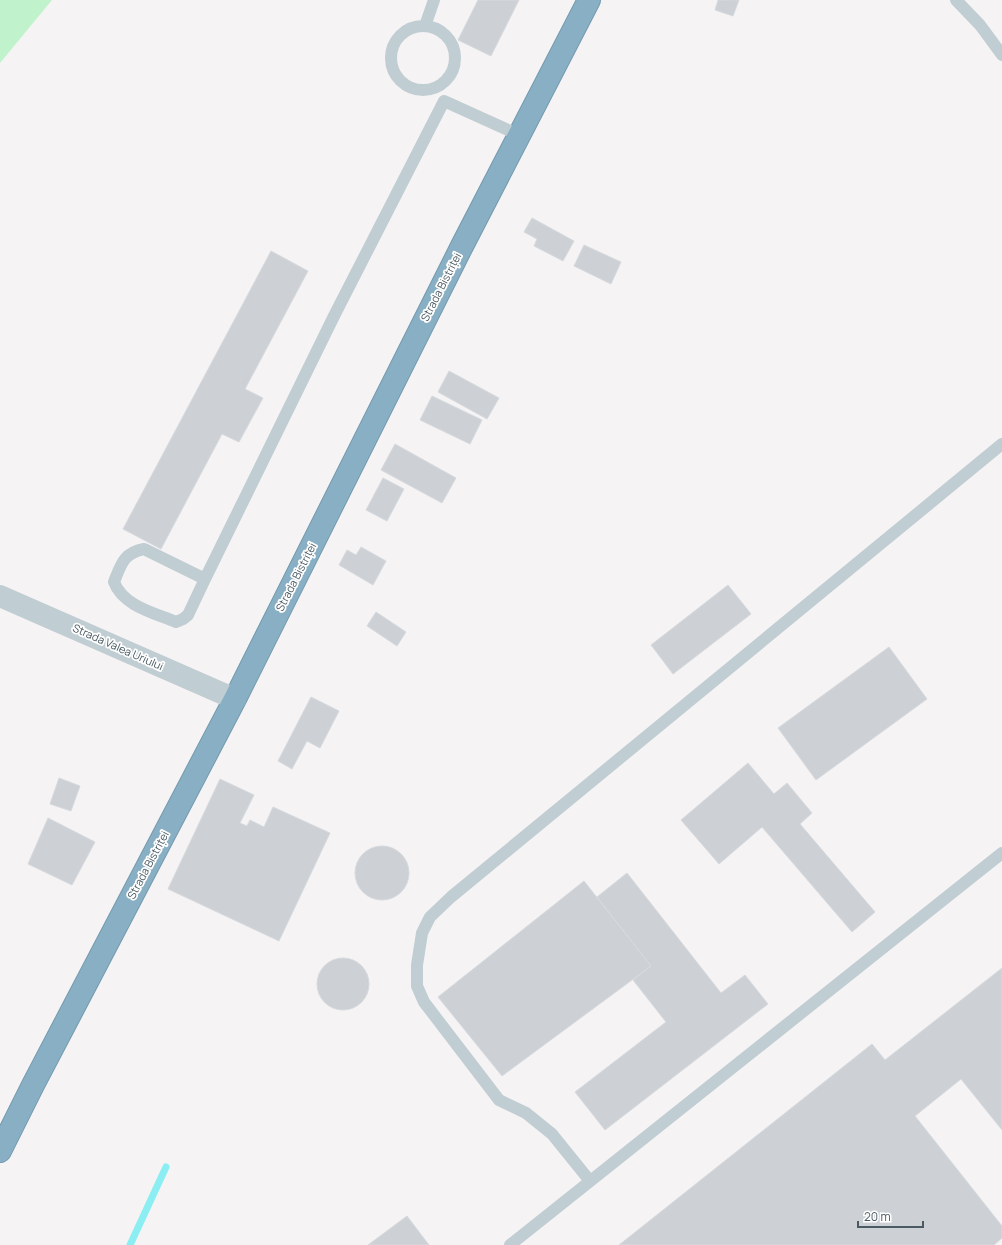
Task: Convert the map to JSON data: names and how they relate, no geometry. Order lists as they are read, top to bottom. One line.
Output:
{"streets":{"highway":["Strada Bistriței"],"street":["Strada Valea Uriului"]},"crossings":[["Strada Bistriței","Strada Valea Uriului"]],"scale_bar":"20 m"}
